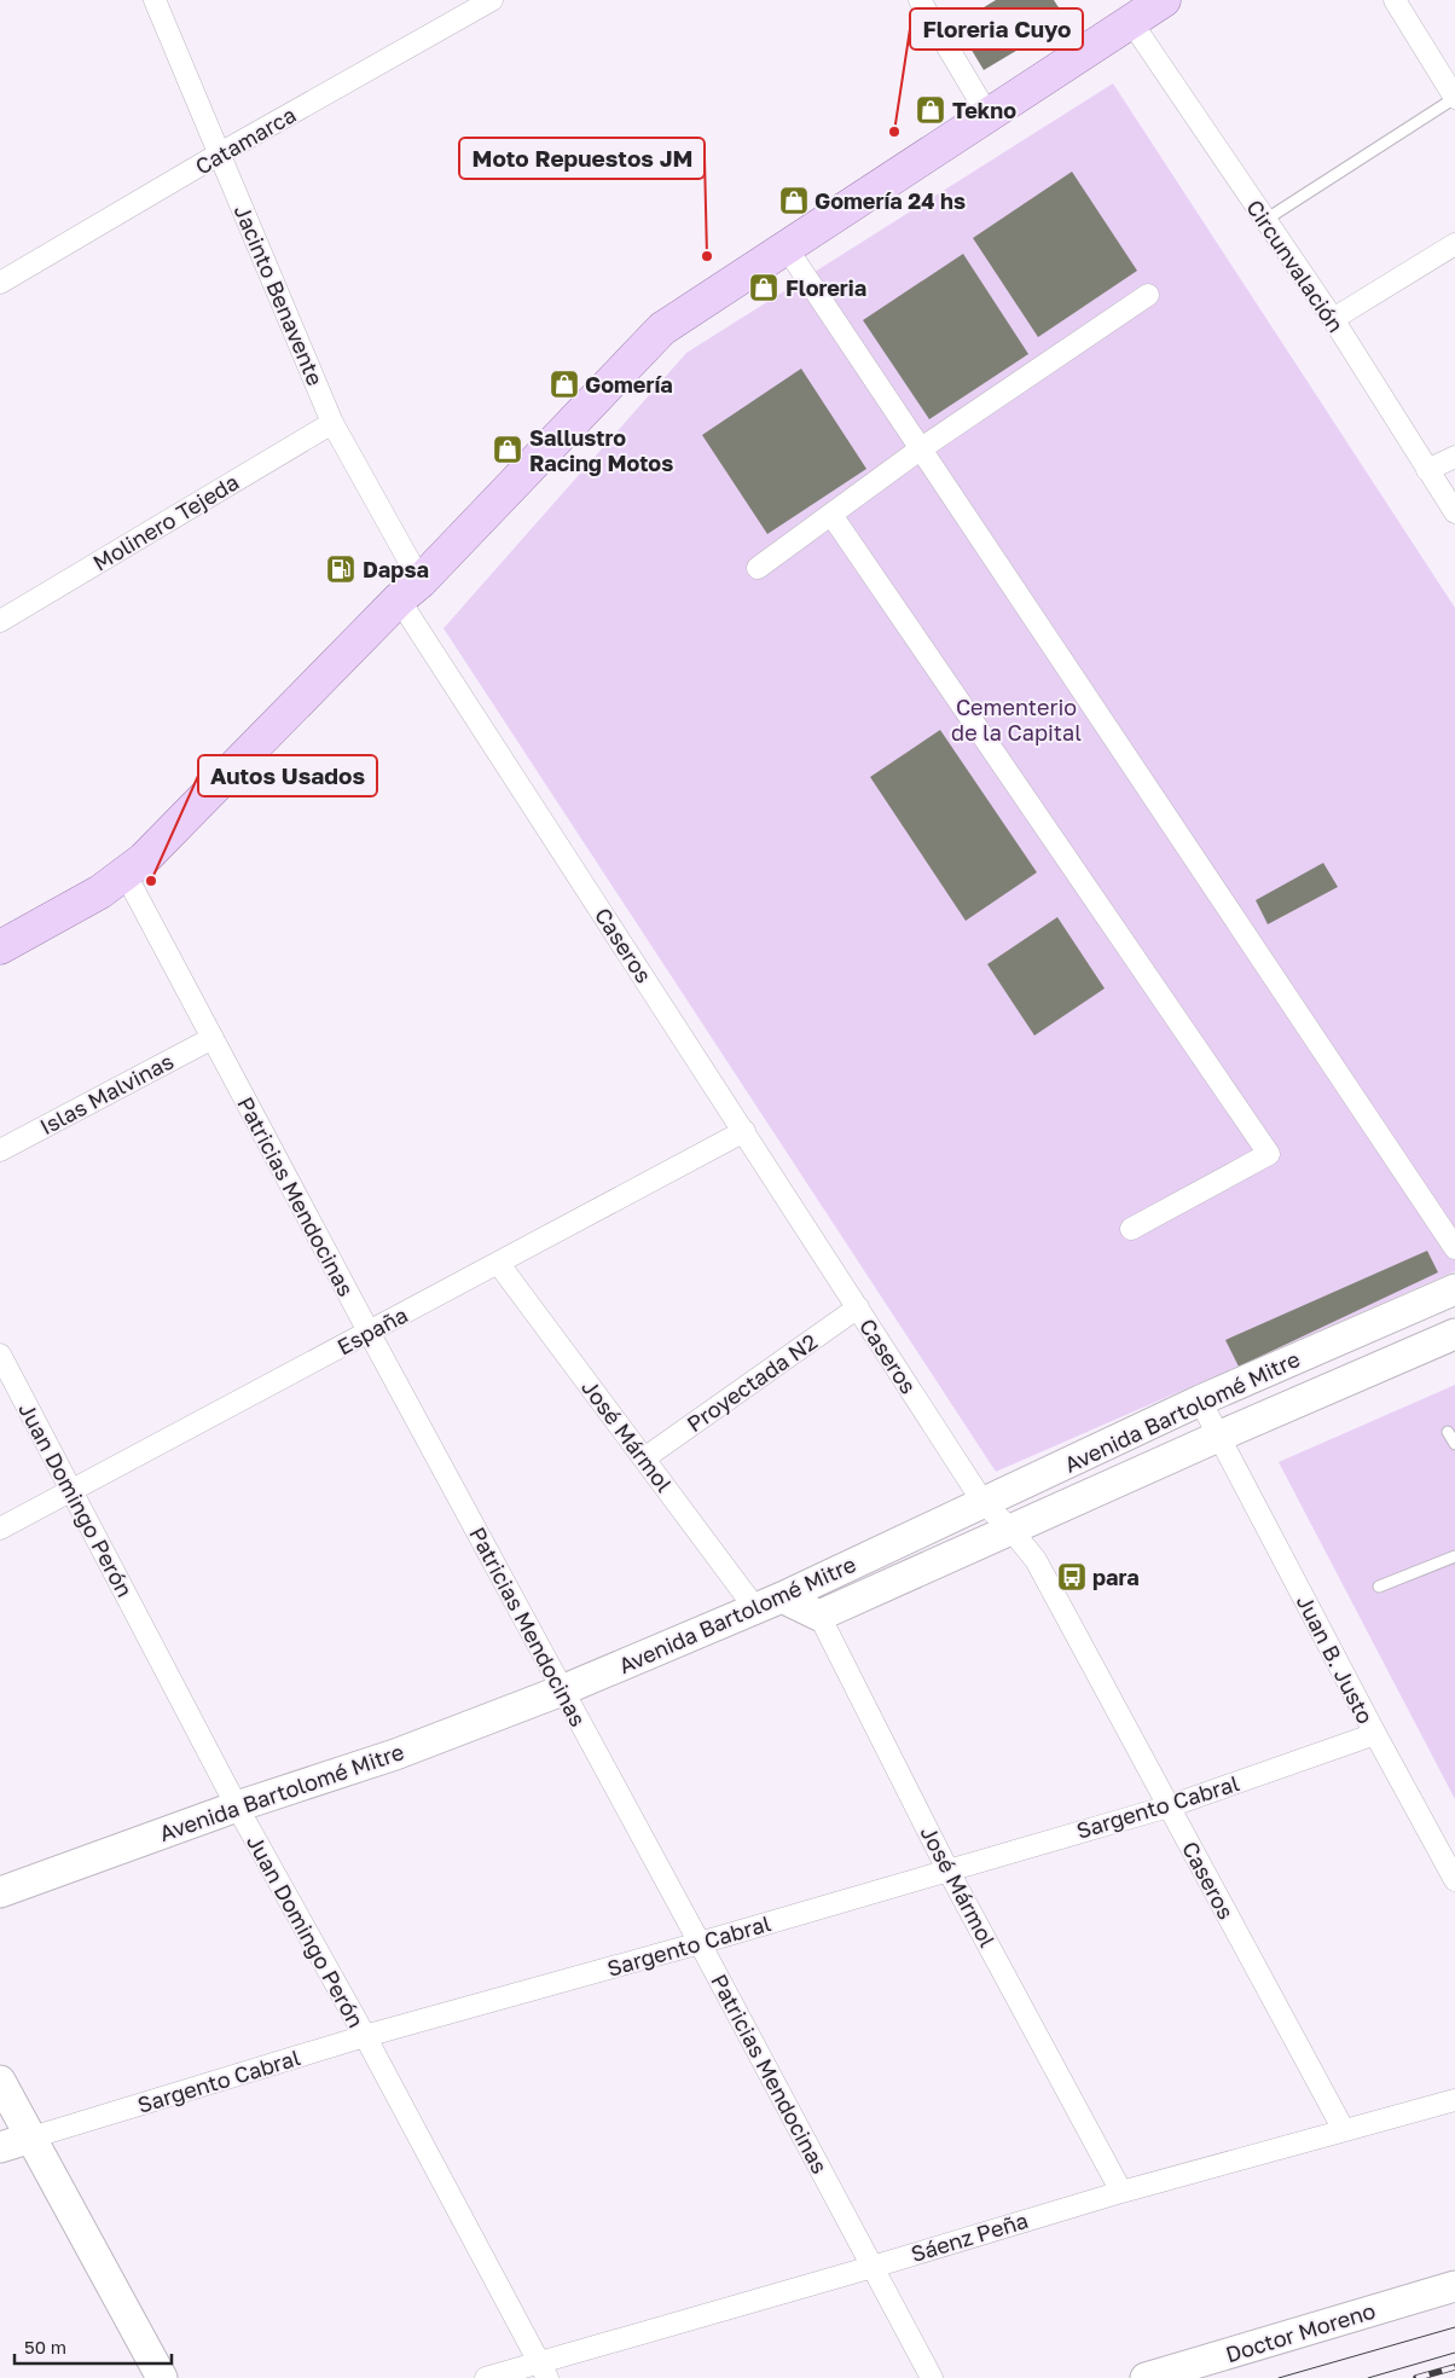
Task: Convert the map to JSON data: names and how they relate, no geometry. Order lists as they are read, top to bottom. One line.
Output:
{"streets":{"street":["Catamarca","Circunvalación","Jacinto Benavente","Molinero Tejeda","Caseros","Islas Malvinas","Patricias Mendocinas","España","Proyectada N2","Avenida Bartolomé Mitre","José Mármol","Juan Domingo Perón","Juan B. Justo","Sargento Cabral","Sáenz Peña","Doctor Moreno"]},"crossings":[["Catamarca","Jacinto Benavente"],["Jacinto Benavente","Molinero Tejeda"],["Jacinto Benavente","Caseros"],["Caseros","España"],["Caseros","Proyectada N2"],["Caseros","Avenida Bartolomé Mitre"],["Caseros","Sargento Cabral"],["Caseros","Sáenz Peña"],["Islas Malvinas","Patricias Mendocinas"],["Patricias Mendocinas","España"],["Patricias Mendocinas","Avenida Bartolomé Mitre"],["Patricias Mendocinas","Sargento Cabral"],["Patricias Mendocinas","Sáenz Peña"],["España","José Mármol"],["España","Juan Domingo Perón"],["Proyectada N2","José Mármol"],["Avenida Bartolomé Mitre","José Mármol"],["Avenida Bartolomé Mitre","Juan Domingo Perón"],["Avenida Bartolomé Mitre","Juan B. Justo"],["José Mármol","Sargento Cabral"],["José Mármol","Sáenz Peña"],["Juan Domingo Perón","Sargento Cabral"],["Juan Domingo Perón","Sáenz Peña"],["Juan B. Justo","Sargento Cabral"]],"parks":["Cementerio de la Capital"],"places":{"shop":["Tekno","Gomería 24 hs","Floreria","Gomería","Sallustro Racing Motos"],"other":["Floreria Cuyo","Moto Repuestos JM","Autos Usados"],"fuel station":["Dapsa"],"bus stop":["para"]},"scale_bar":"50 m"}
